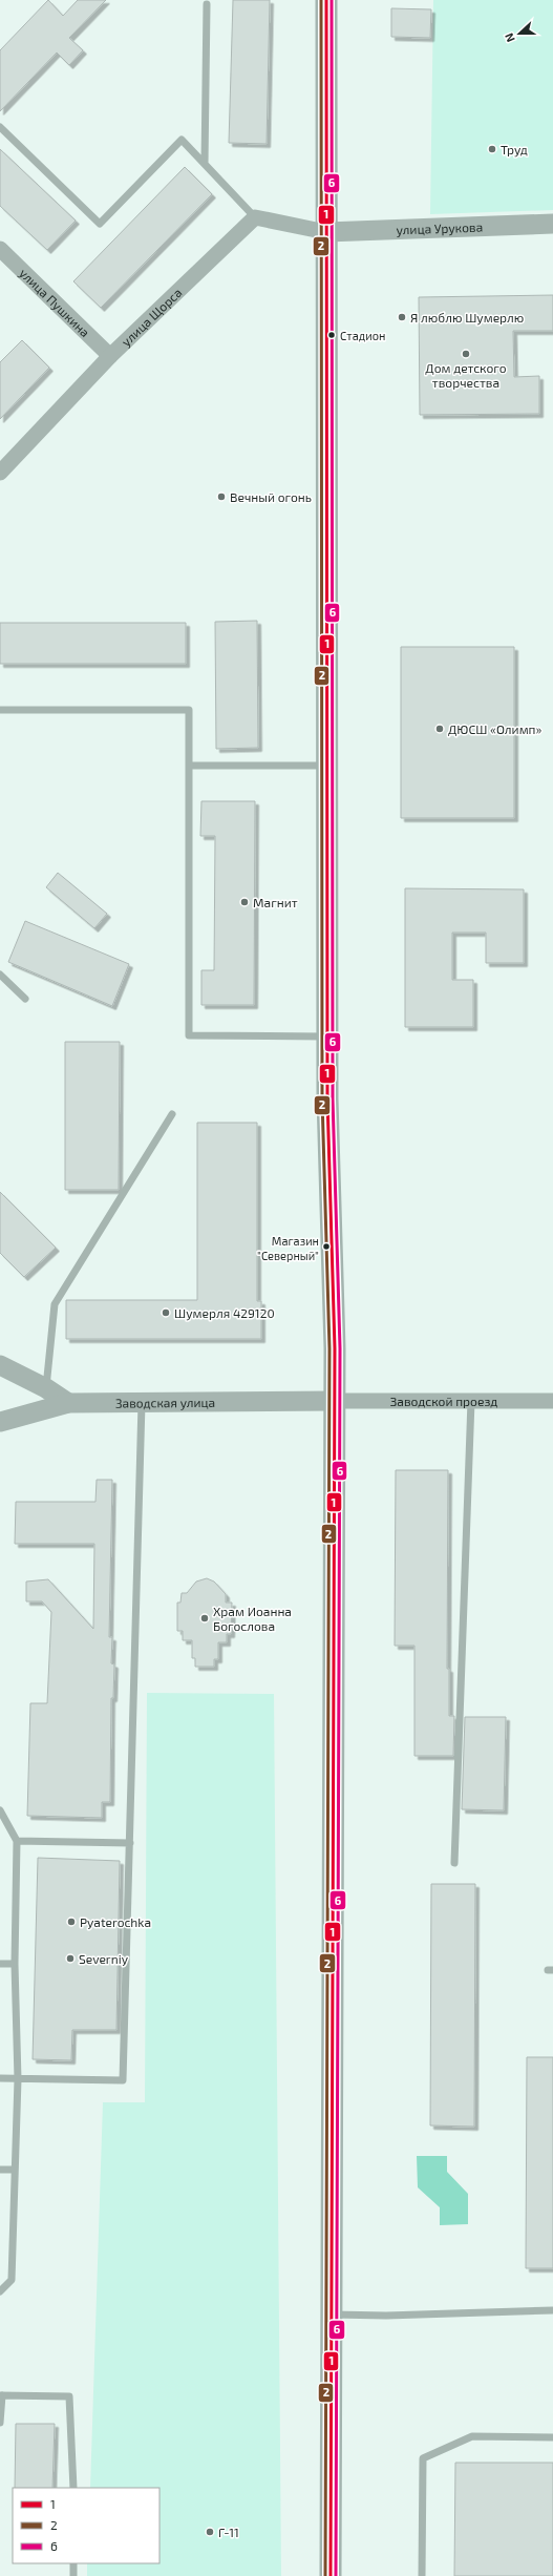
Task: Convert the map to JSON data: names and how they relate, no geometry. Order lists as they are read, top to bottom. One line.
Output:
{"streets":{"street":["улица Урукова","улица Пушкина","улица Щорса","Заводской проезд","Заводская улица"]},"crossings":[["улица Пушкина","улица Щорса"],["Заводской проезд","Заводская улица"]],"places":["Труд","Я люблю Шумерлю","Стадион","Дом детского творчества","Вечный огонь","ДЮСШ «Олимп»","Магнит","Магазин \"Северный\"","Шумерля 429120","Храм Иоанна Богослова","Pyaterochka","Severniy","Г-11"],"lines":["transit line 1","transit line 2","transit line 6"],"legend":["1","2","6"],"north":"left"}
